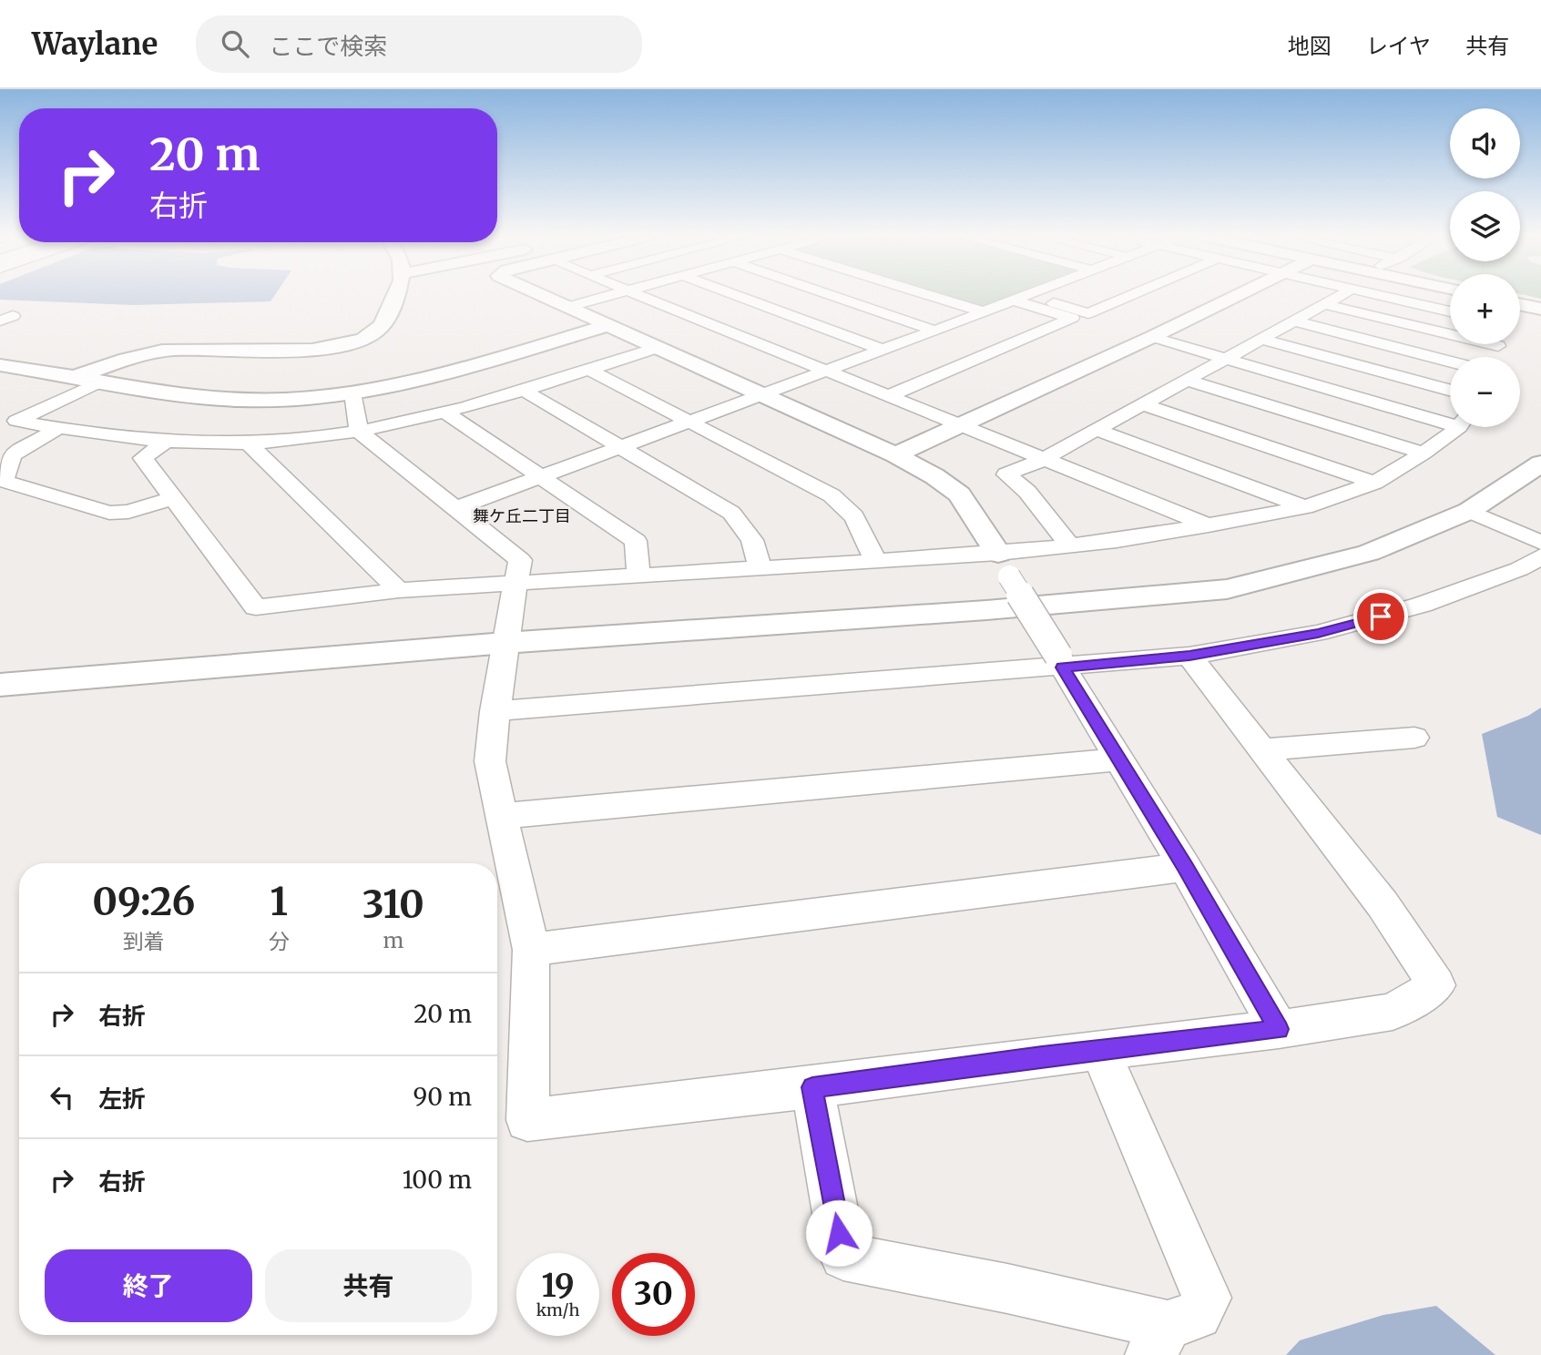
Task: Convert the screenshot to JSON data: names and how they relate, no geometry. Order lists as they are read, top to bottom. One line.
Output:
{"districts":["舞ケ丘二丁目"],"page":{"header":"Waylane","search":"ここで検索","nav":["地図","レイヤ","共有"],"map_buttons":["+","−"],"turn":["20 m","右折"],"eta":["09:26","到着","1","分","310","m"],"list":[{"name":"右折","value":"20 m"},{"name":"左折","value":"90 m"},{"name":"右折","value":"100 m"}],"buttons":["終了","共有"],"speed":"19 km/h","limit":"30"}}
